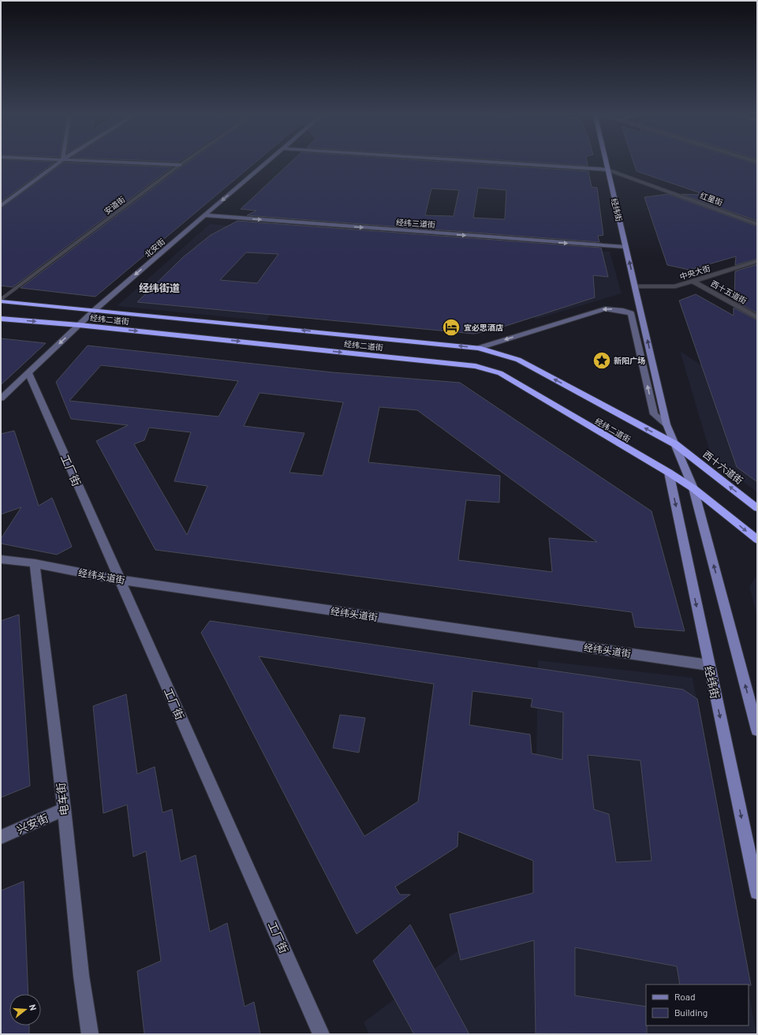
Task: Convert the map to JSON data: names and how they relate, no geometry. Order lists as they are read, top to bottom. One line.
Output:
{"streets":{"highway":["经纬二道街","西十六道街"],"main road":["经纬街"],"street":["红星街","经纬三道街","北安街","中央大街","西十五道街","工厂街","经纬头道街","电车街","兴安街"],"lane":["安道街"]},"crossings":[["红星街","经纬街"],["安道街","经纬二道街"],["经纬街","经纬三道街"],["经纬街","中央大街"],["经纬街","经纬二道街"],["经纬街","西十六道街"],["经纬街","经纬头道街"],["经纬三道街","北安街"],["北安街","经纬二道街"],["北安街","工厂街"],["中央大街","西十五道街"],["经纬二道街","西十六道街"],["工厂街","经纬头道街"],["经纬头道街","电车街"],["电车街","兴安街"]],"one_way":["经纬三道街","北安街"],"districts":["经纬街道"],"places":{"hotel":["宜必思酒店"],"place":["新阳广场"]},"legend":["Road","Building"],"north":"right"}
